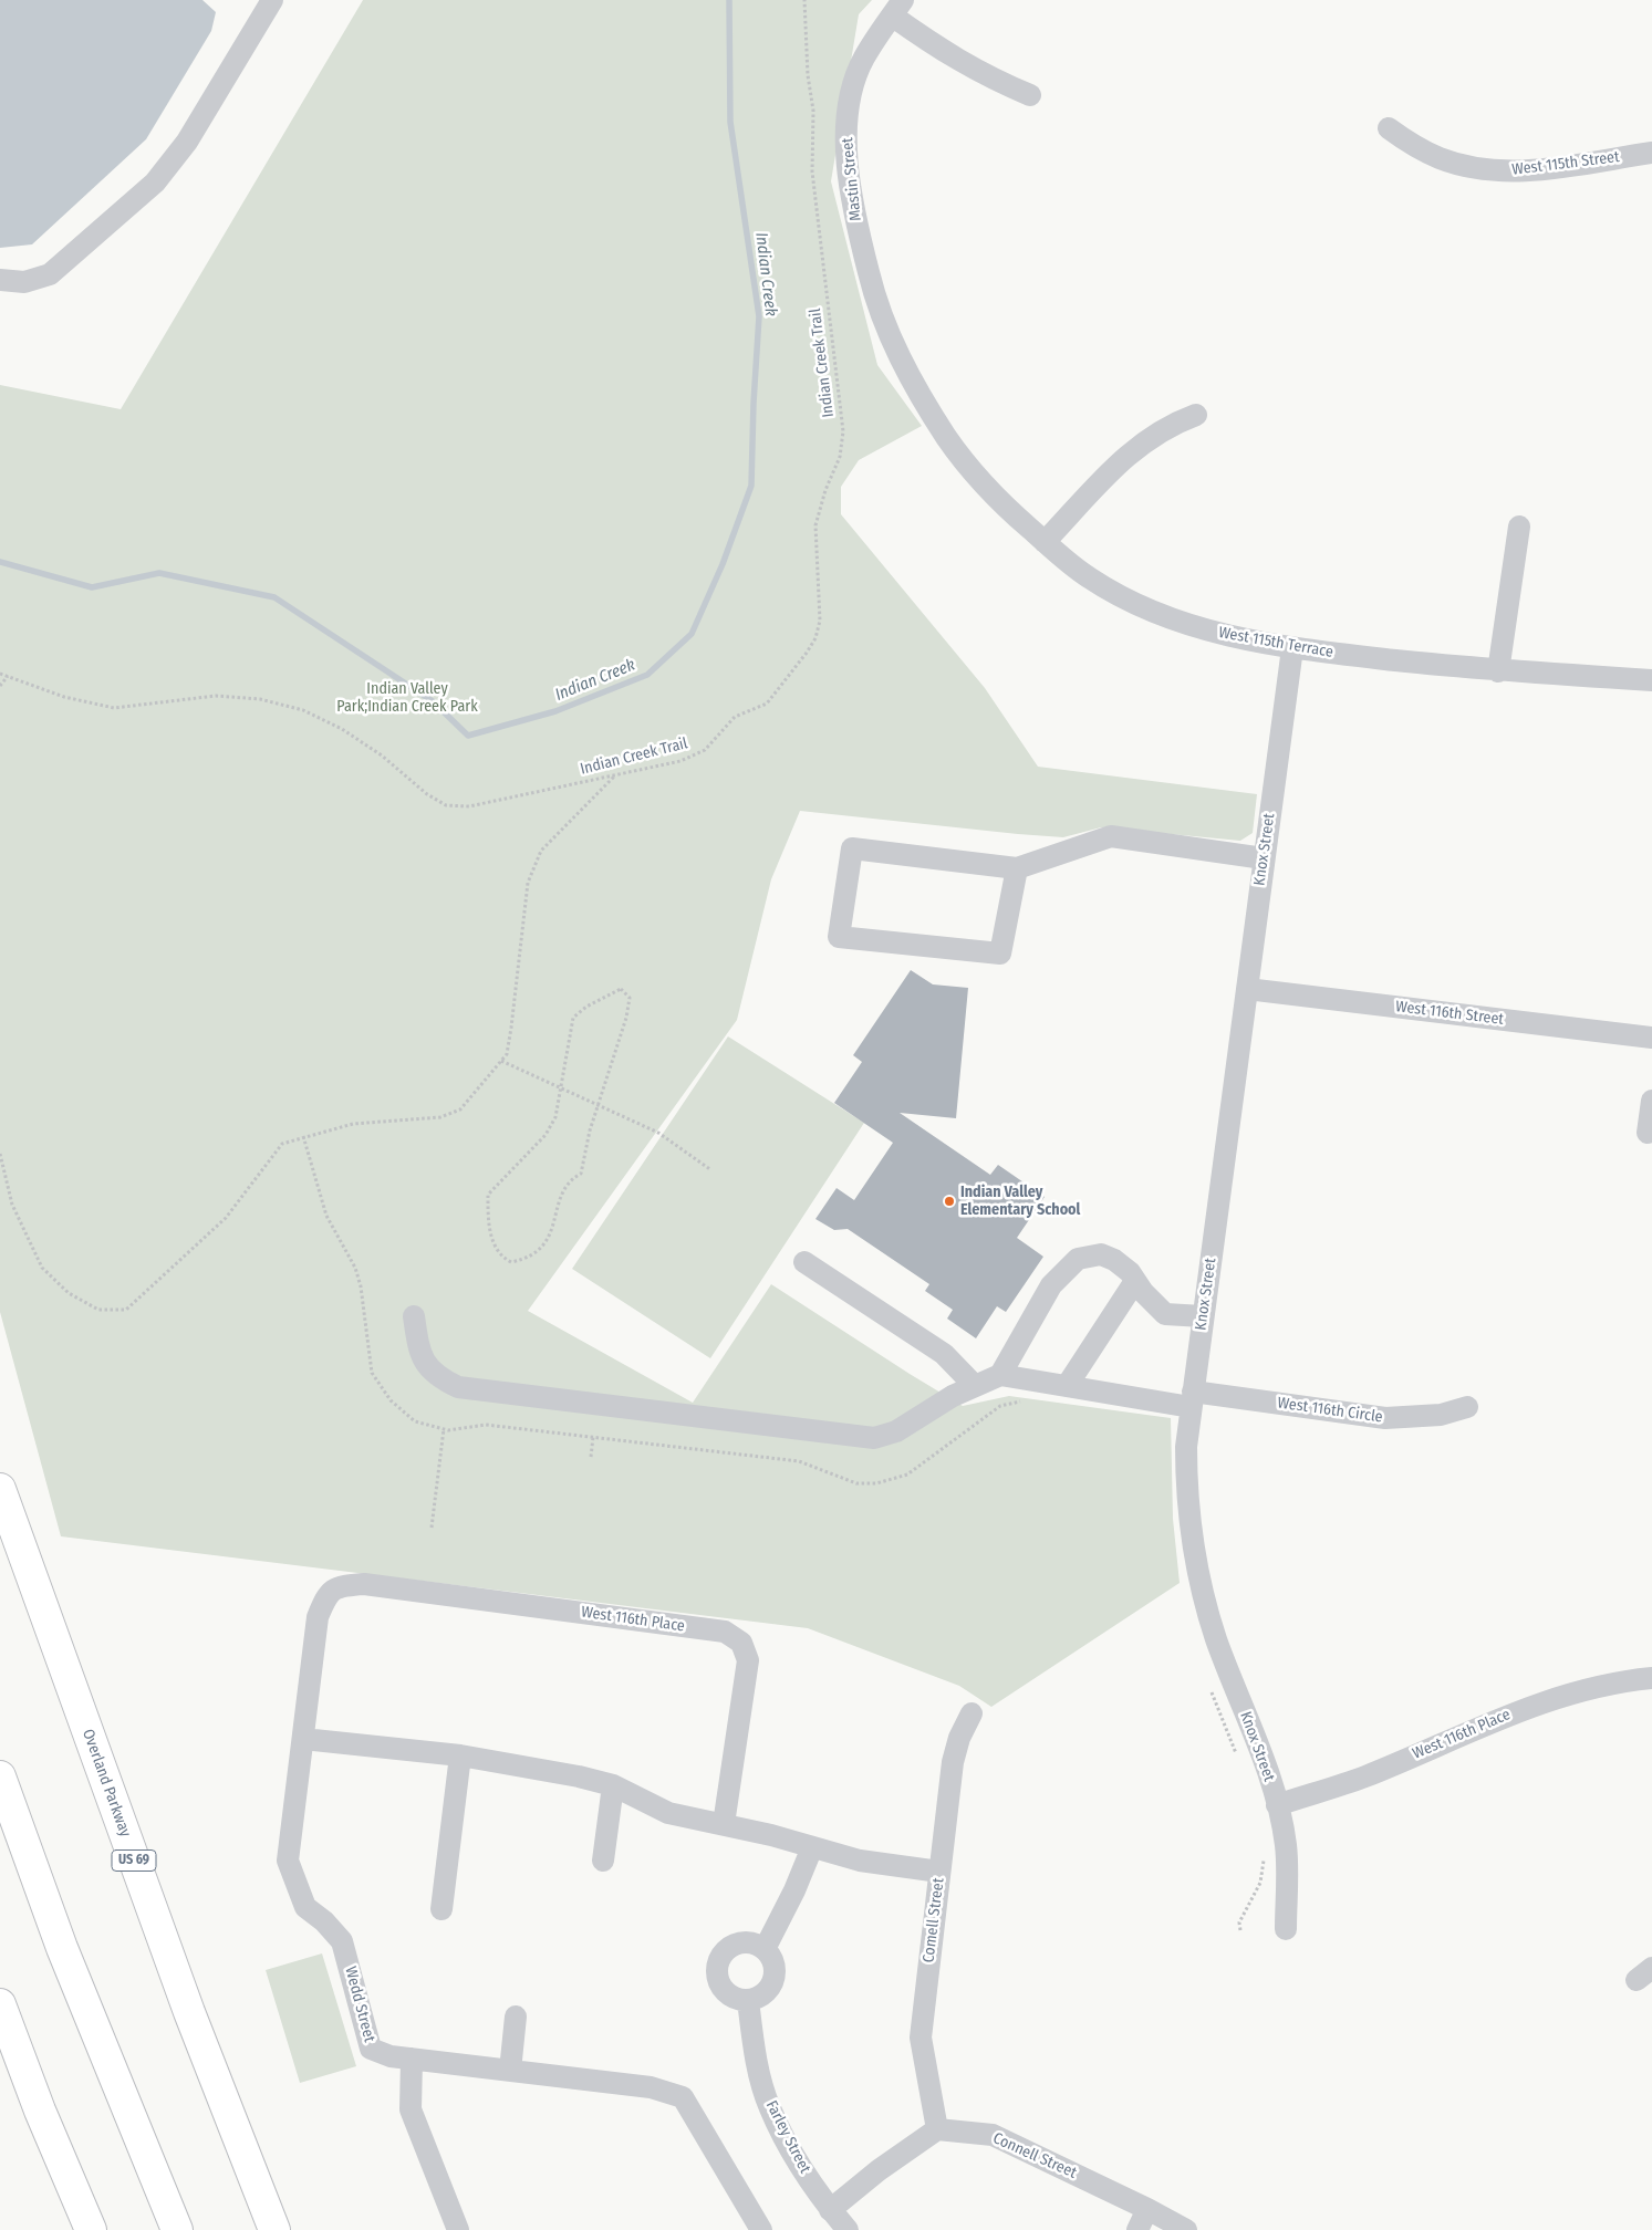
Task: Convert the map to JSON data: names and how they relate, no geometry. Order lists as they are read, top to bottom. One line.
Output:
{"streets":{"highway":["Overland Parkway","US 69"],"street":["West 115th Street","Mastin Street","West 115th Terrace","Knox Street","West 116th Street","West 116th Circle","West 116th Place","Comell Street","Wedd Street","Farley Street","Connell Street"],"path":["Indian Creek Trail"]},"crossings":[["Mastin Street","West 115th Terrace"],["West 115th Terrace","Knox Street"],["Knox Street","West 116th Street"],["Knox Street","West 116th Circle"],["Knox Street","West 116th Place"],["West 116th Place","Wedd Street"],["Comell Street","Connell Street"]],"water":["Indian Creek"],"parks":["Indian Valley Park;Indian Creek Park"],"places":["Indian Valley Elementary School"]}
